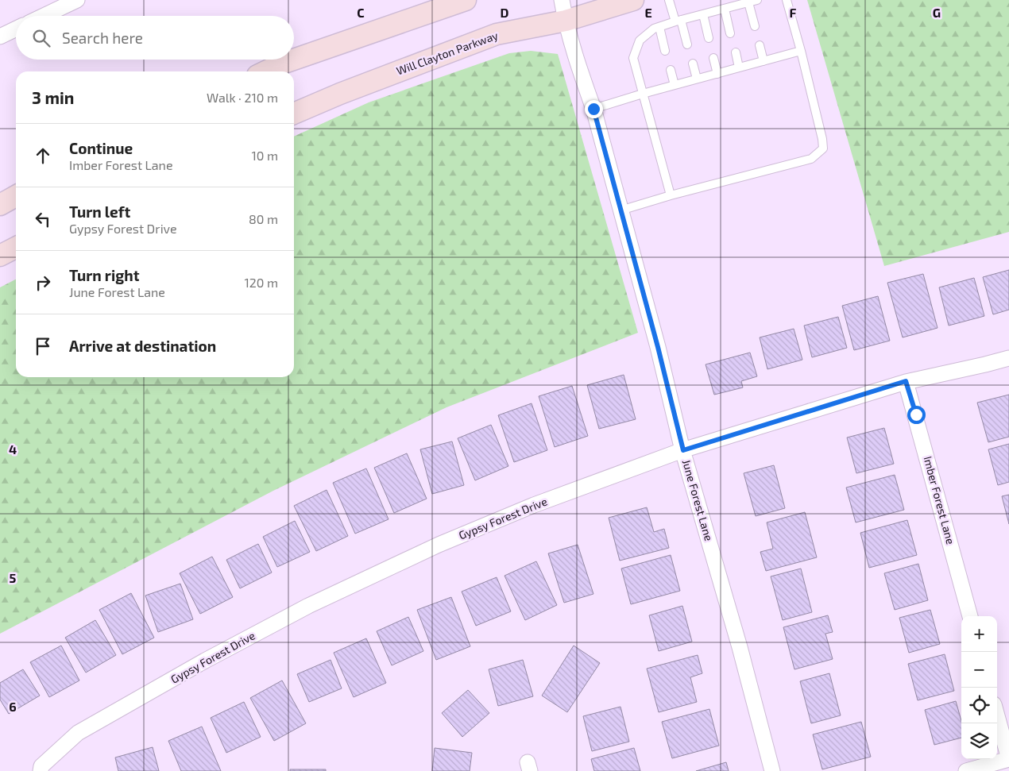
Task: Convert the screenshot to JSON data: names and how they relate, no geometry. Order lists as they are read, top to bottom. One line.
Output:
{"streets":{"main road":["Will Clayton Parkway"],"street":["June Forest Lane","Imber Forest Lane","Gypsy Forest Drive"]},"crossings":[["Will Clayton Parkway","June Forest Lane"],["June Forest Lane","Gypsy Forest Drive"],["Imber Forest Lane","Gypsy Forest Drive"]],"page":{"search":"Search here","heading":["3 min","Walk · 210 m"],"list":[["Continue","Imber Forest Lane","10 m"],["Turn left","Gypsy Forest Drive","80 m"],["Turn right","June Forest Lane","120 m"],"Arrive at destination"],"map_buttons":["+","−"]},"grid":{"columns":["C","D","E","F","G"],"rows":["4","5","6"]}}
